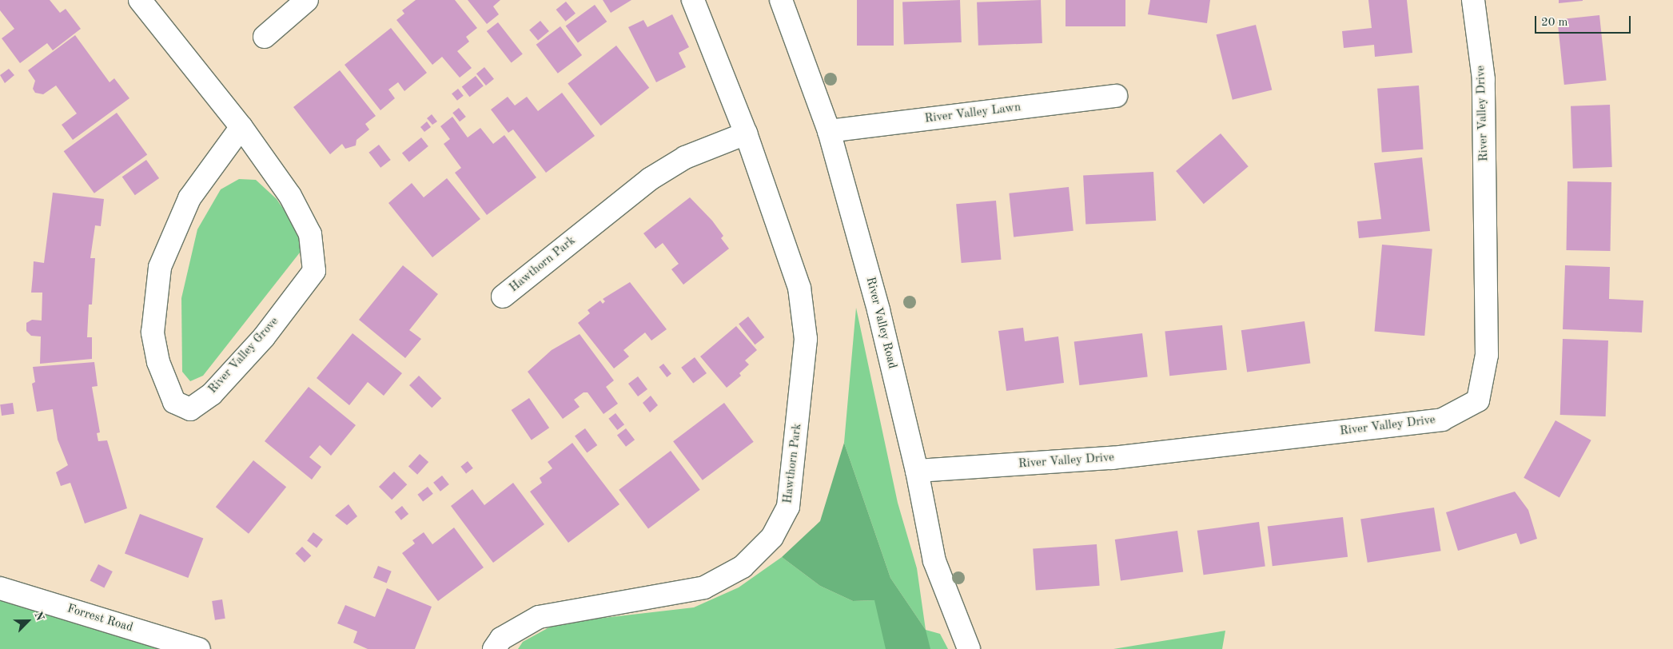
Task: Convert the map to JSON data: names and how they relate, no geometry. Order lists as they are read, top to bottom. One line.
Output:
{"streets":{"street":["River Valley Lawn","River Valley Drive","Hawthorn Park","River Valley Road","River Valley Grove","Forrest Road"]},"crossings":[["River Valley Lawn","River Valley Road"],["River Valley Drive","River Valley Road"]],"scale_bar":"20 m","north":"top right"}
